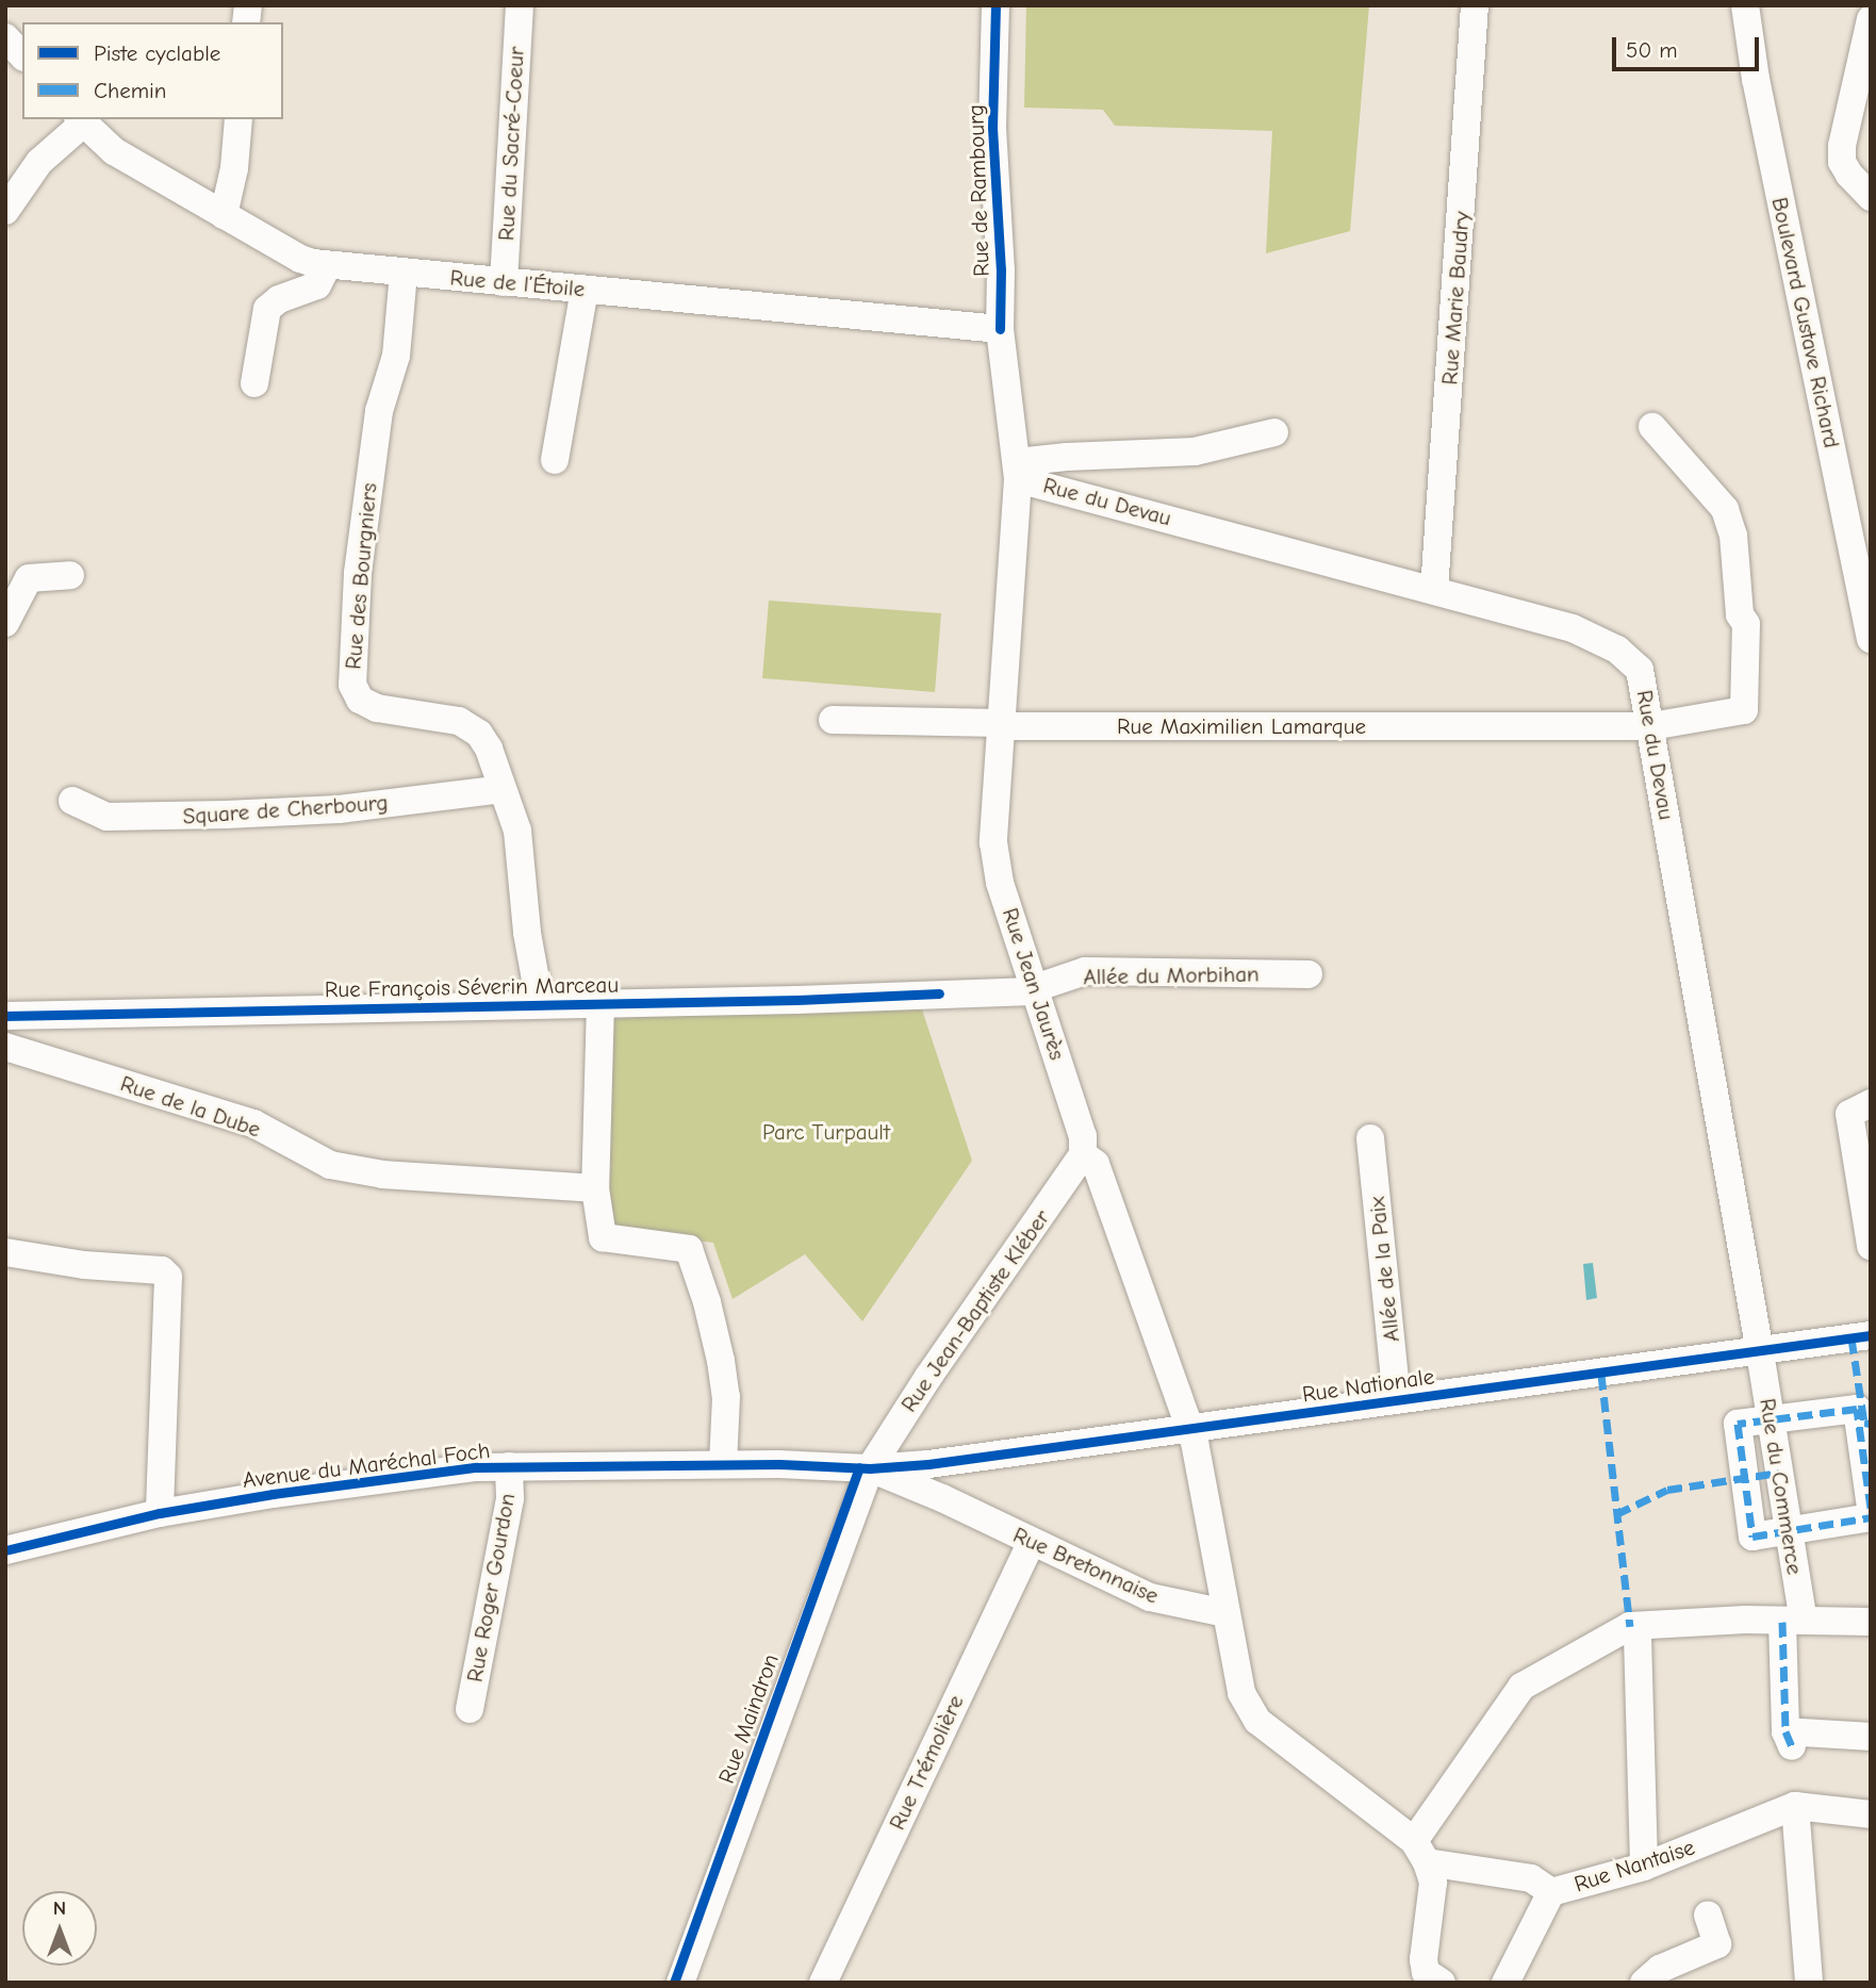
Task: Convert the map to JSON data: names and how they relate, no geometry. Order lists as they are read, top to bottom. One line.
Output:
{"streets":{"street":["Rue du Sacré-Coeur","Rue de Rambourg","Rue de l’Étoile","Rue Marie Baudry","Boulevard Gustave Richard","Rue du Devau","Rue des Bourgniers","Rue Maximilien Lamarque","Square de Cherbourg","Allée du Morbihan","Rue Jean Jaurès","Rue François Séverin Marceau","Rue de la Dube","Allée de la Paix","Rue Jean-Baptiste Kléber","Rue Nationale","Avenue du Maréchal Foch","Rue du Commerce","Rue Bretonnaise","Rue Roger Gourdon","Rue Maindron","Rue Trémolière","Rue Nantaise"]},"crossings":[["Rue du Sacré-Coeur","Rue de l’Étoile"],["Rue de Rambourg","Rue de l’Étoile"],["Rue de Rambourg","Rue Jean Jaurès"],["Rue de l’Étoile","Rue des Bourgniers"],["Rue de l’Étoile","Rue Jean Jaurès"],["Rue Marie Baudry","Rue du Devau"],["Rue du Devau","Rue Maximilien Lamarque"],["Rue du Devau","Rue Jean Jaurès"],["Rue du Devau","Rue Nationale"],["Rue du Devau","Rue du Commerce"],["Rue des Bourgniers","Square de Cherbourg"],["Rue des Bourgniers","Rue François Séverin Marceau"],["Rue Maximilien Lamarque","Rue Jean Jaurès"],["Allée du Morbihan","Rue Jean Jaurès"],["Allée du Morbihan","Rue François Séverin Marceau"],["Rue Jean Jaurès","Rue François Séverin Marceau"],["Rue Jean Jaurès","Rue Jean-Baptiste Kléber"],["Rue Jean Jaurès","Rue Nationale"],["Rue Jean Jaurès","Rue Bretonnaise"],["Allée de la Paix","Rue Nationale"],["Rue Jean-Baptiste Kléber","Rue Nationale"],["Rue Jean-Baptiste Kléber","Avenue du Maréchal Foch"],["Rue Jean-Baptiste Kléber","Rue Bretonnaise"],["Rue Jean-Baptiste Kléber","Rue Maindron"],["Rue Nationale","Avenue du Maréchal Foch"],["Rue Nationale","Rue du Commerce"],["Rue Nationale","Rue Bretonnaise"],["Rue Nationale","Rue Maindron"],["Avenue du Maréchal Foch","Rue Bretonnaise"],["Avenue du Maréchal Foch","Rue Roger Gourdon"],["Avenue du Maréchal Foch","Rue Maindron"],["Rue Bretonnaise","Rue Maindron"],["Rue Bretonnaise","Rue Trémolière"]],"parks":["Parc Turpault"],"legend":["Piste cyclable","Chemin"],"scale_bar":"50 m","north":"top"}
